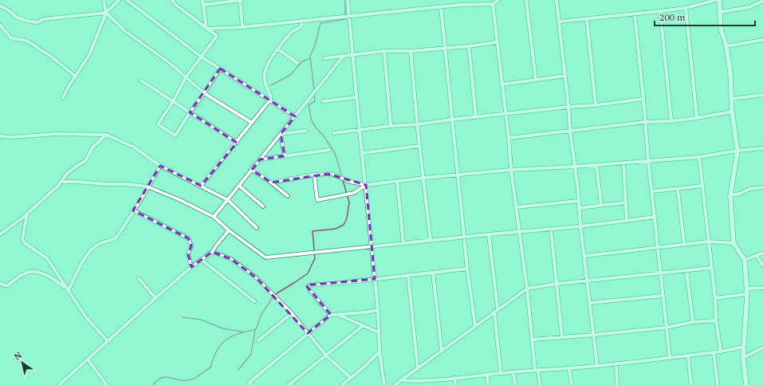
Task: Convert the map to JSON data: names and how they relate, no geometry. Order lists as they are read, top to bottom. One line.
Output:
{"scale_bar":"200 m","north":"top left"}
